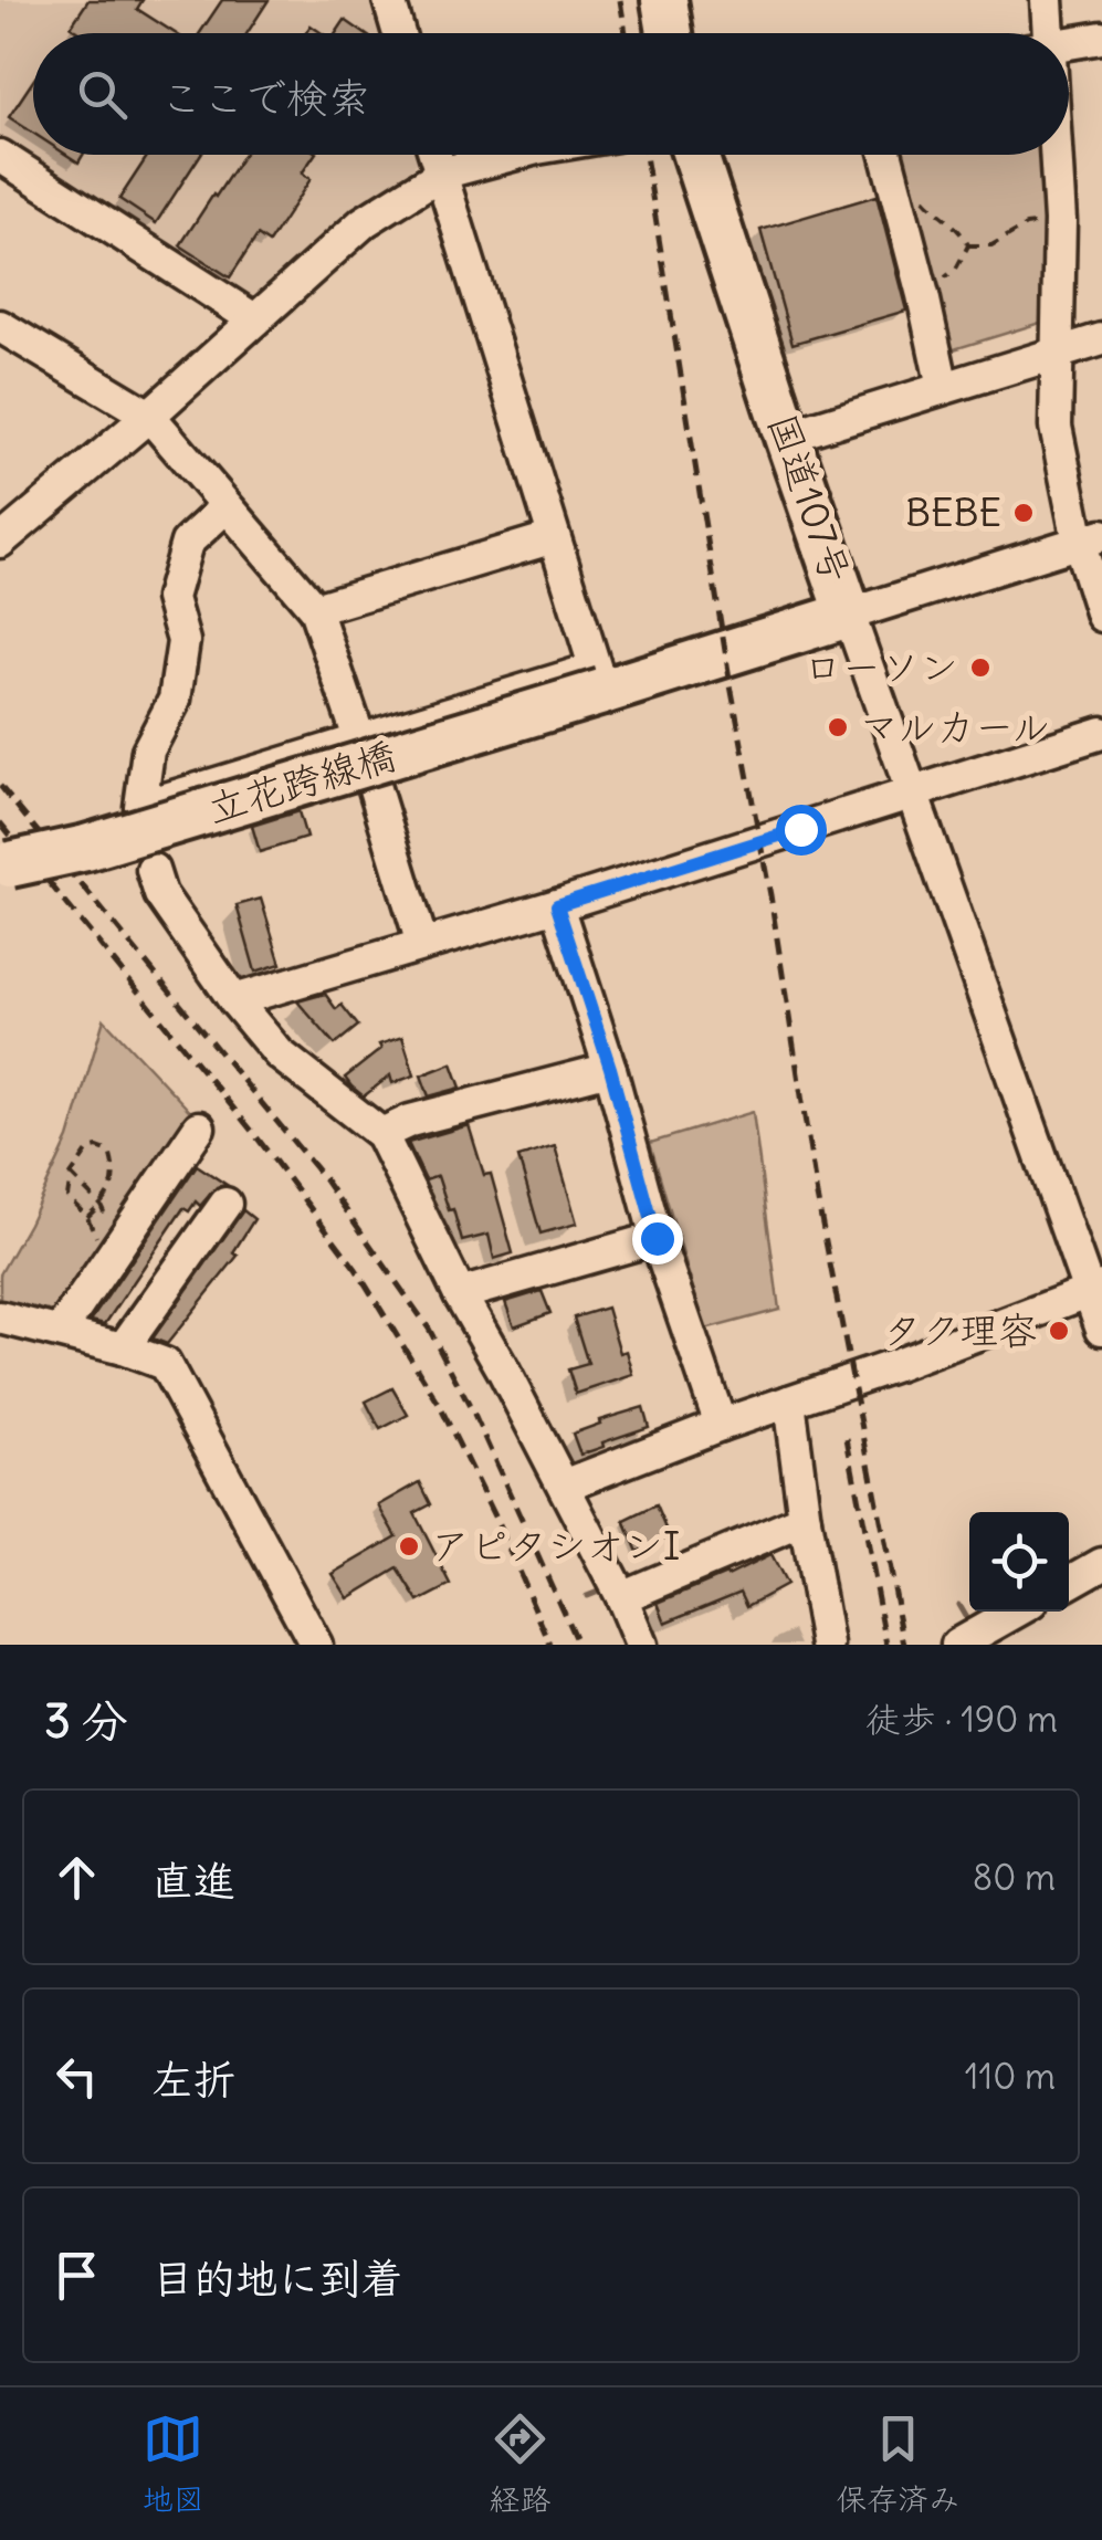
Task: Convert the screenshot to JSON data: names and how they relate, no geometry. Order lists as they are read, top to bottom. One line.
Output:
{"streets":{"highway":["国道107号","立花跨線橋"]},"crossings":[["国道107号","立花跨線橋"]],"places":["BEBE","ローソン","マルカール","タク理容","アピタシオンI"],"page":{"search":"ここで検索","heading":["3 分","徒歩 · 190 m"],"list":[["直進","80 m"],["左折","110 m"],"目的地に到着"],"nav":["地図","経路","保存済み"]}}
